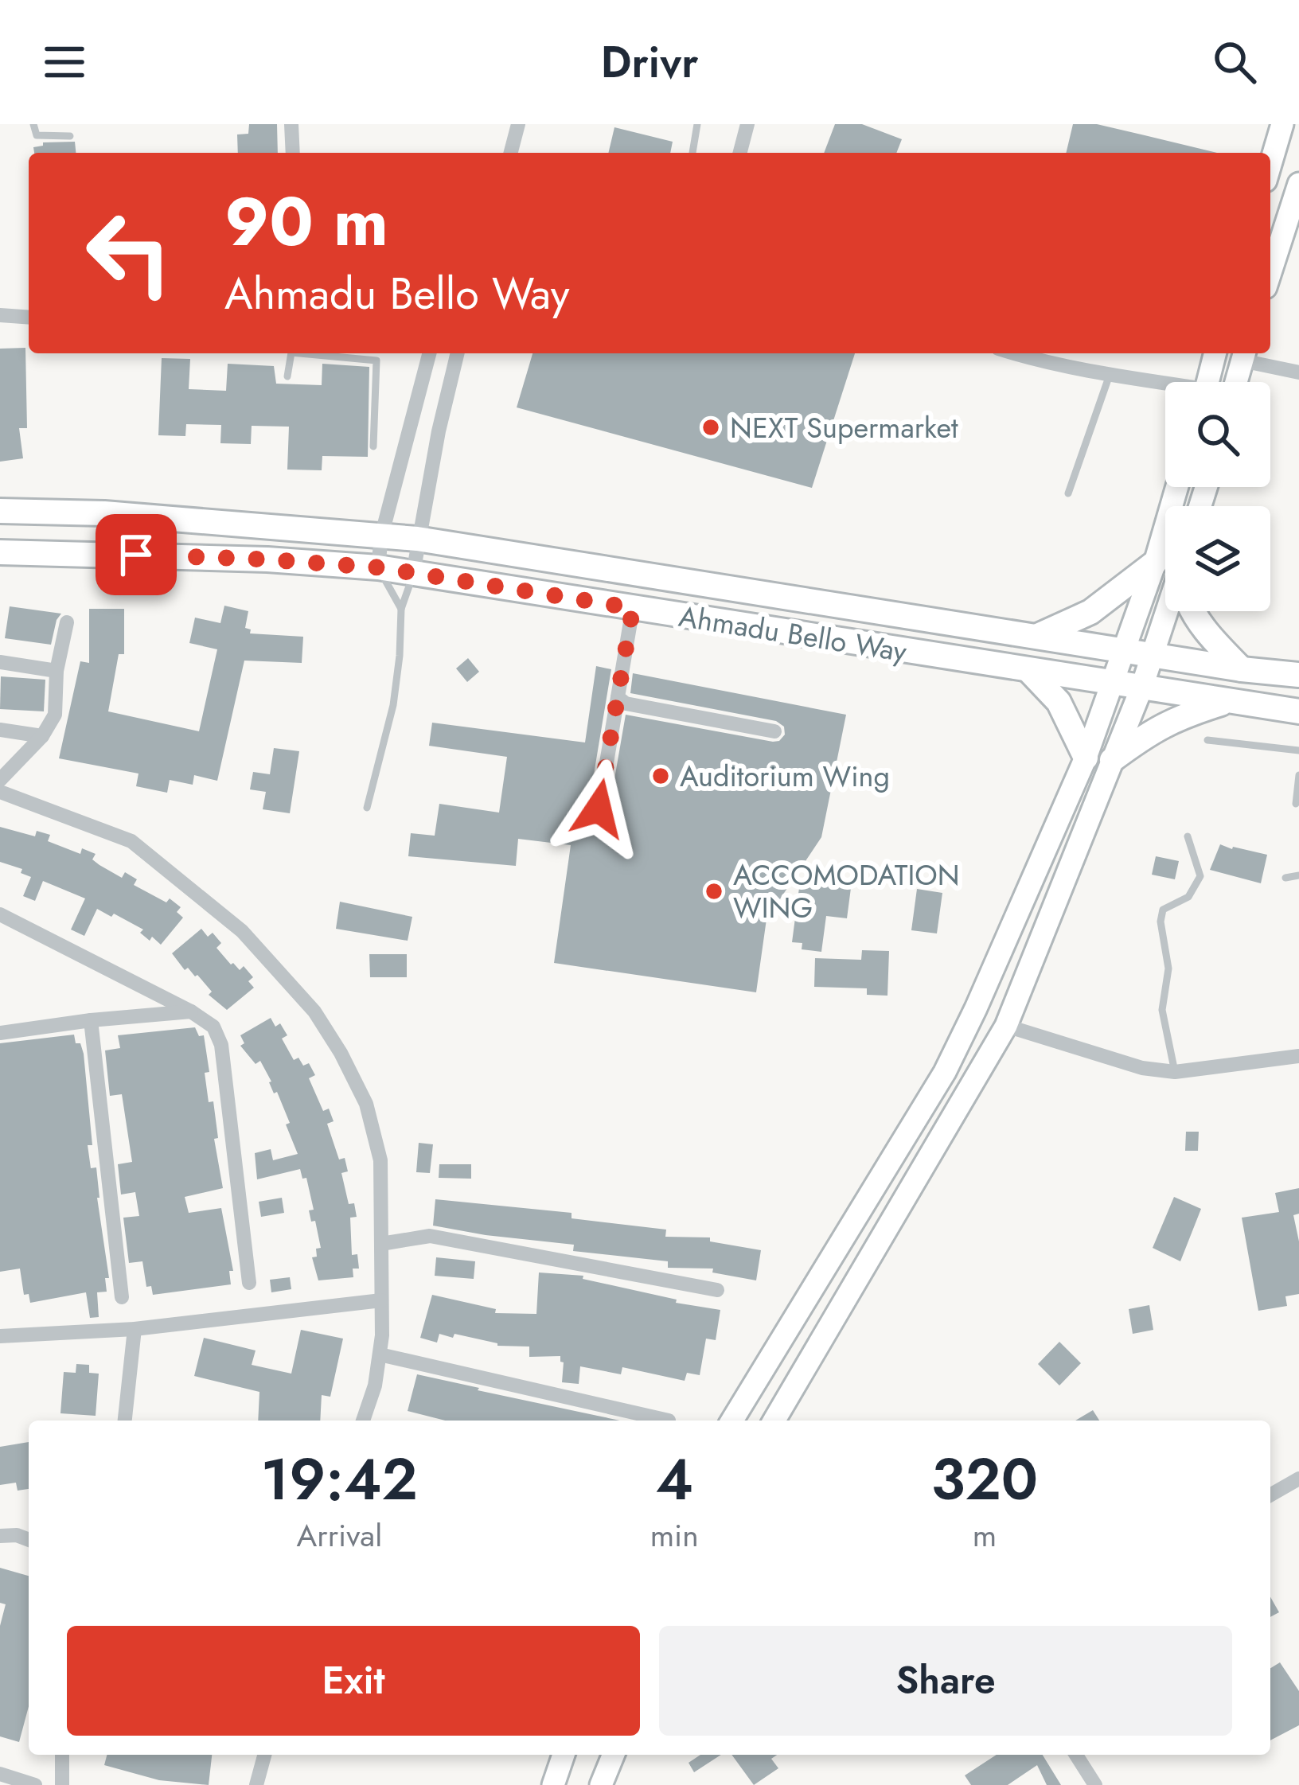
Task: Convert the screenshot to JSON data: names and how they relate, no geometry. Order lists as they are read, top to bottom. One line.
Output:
{"streets":{"main road":["Ahmadu Bello Way"]},"places":["NEXT Supermarket","Auditorium Wing","ACCOMODATION WING"],"page":{"header":"Drivr","turn":["90 m","Ahmadu Bello Way"],"eta":["19:42","Arrival","4","min","320","m"],"buttons":["Exit","Share"]}}
